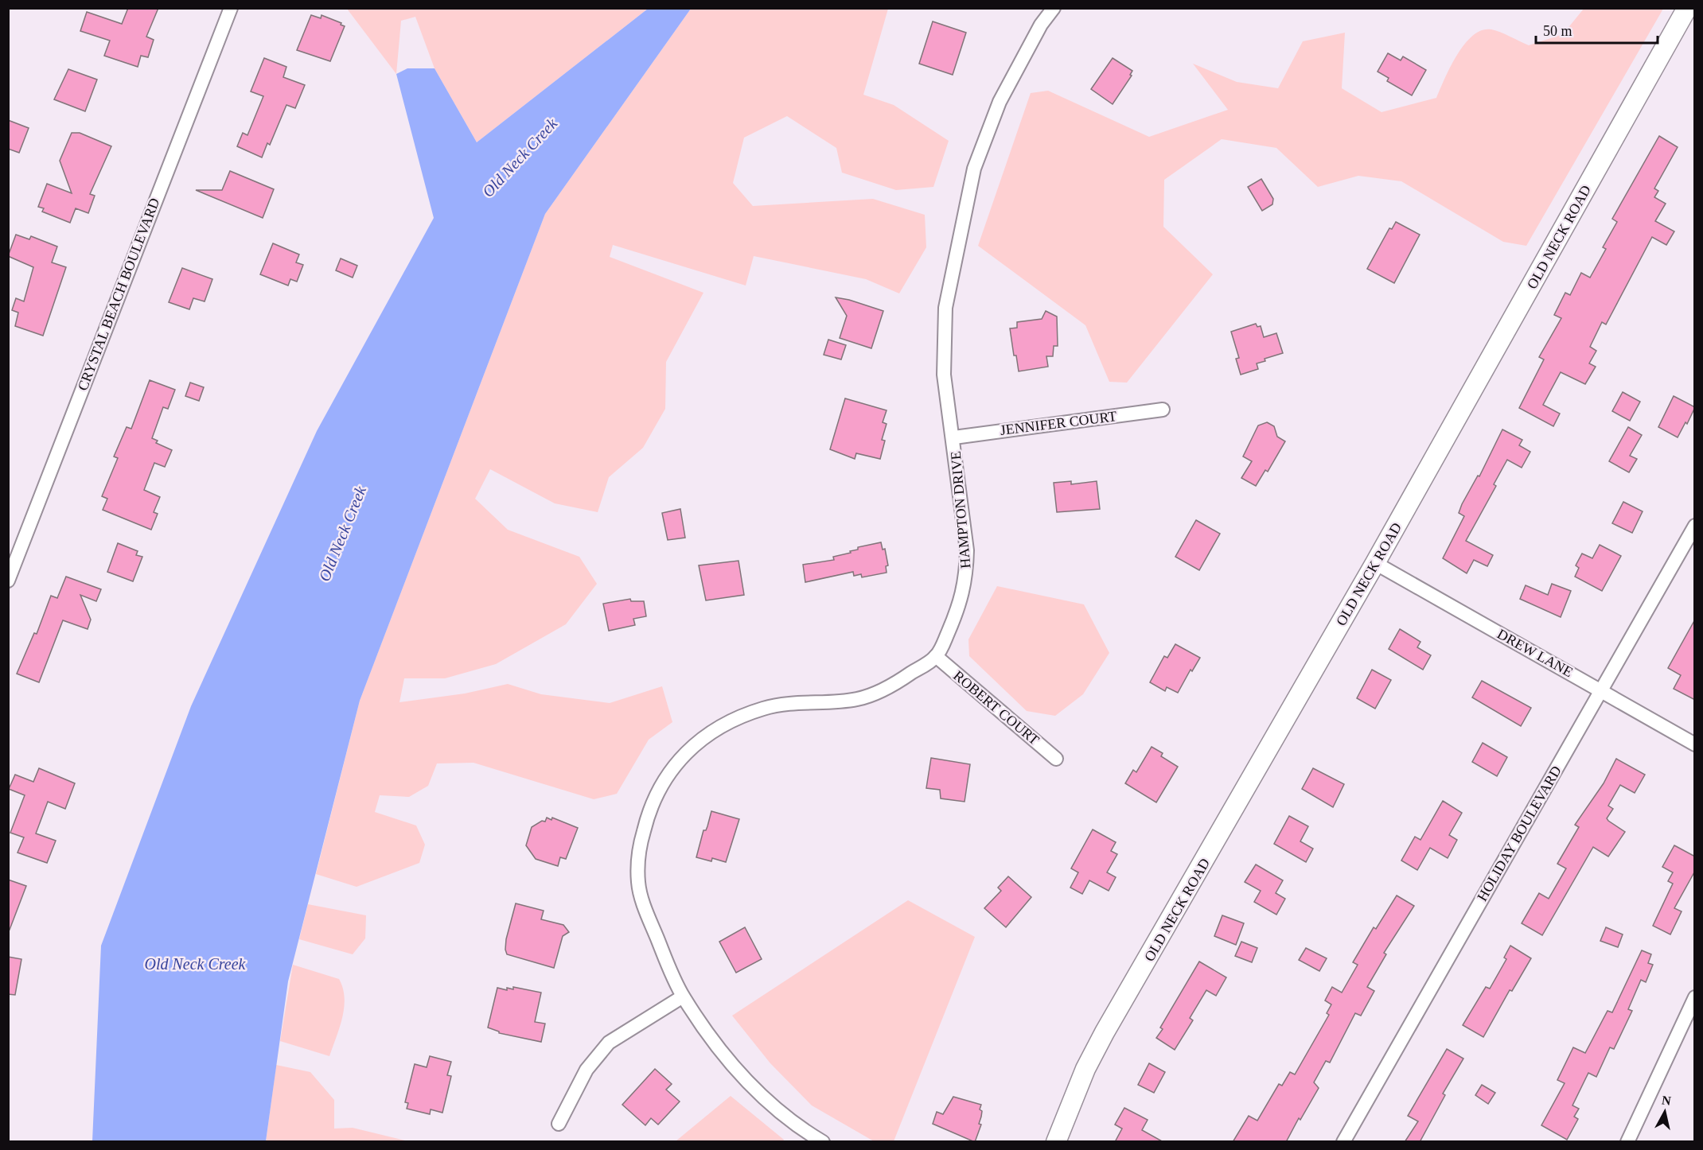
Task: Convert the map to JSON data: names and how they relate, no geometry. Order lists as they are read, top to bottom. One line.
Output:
{"streets":{"street":["OLD NECK ROAD","CRYSTAL BEACH BOULEVARD","JENNIFER COURT","HAMPTON DRIVE","DREW LANE","ROBERT COURT","HOLIDAY BOULEVARD"]},"crossings":[["OLD NECK ROAD","DREW LANE"],["JENNIFER COURT","HAMPTON DRIVE"],["HAMPTON DRIVE","ROBERT COURT"],["DREW LANE","HOLIDAY BOULEVARD"]],"water":["Old Neck Creek"],"scale_bar":"50 m","north":"top"}
